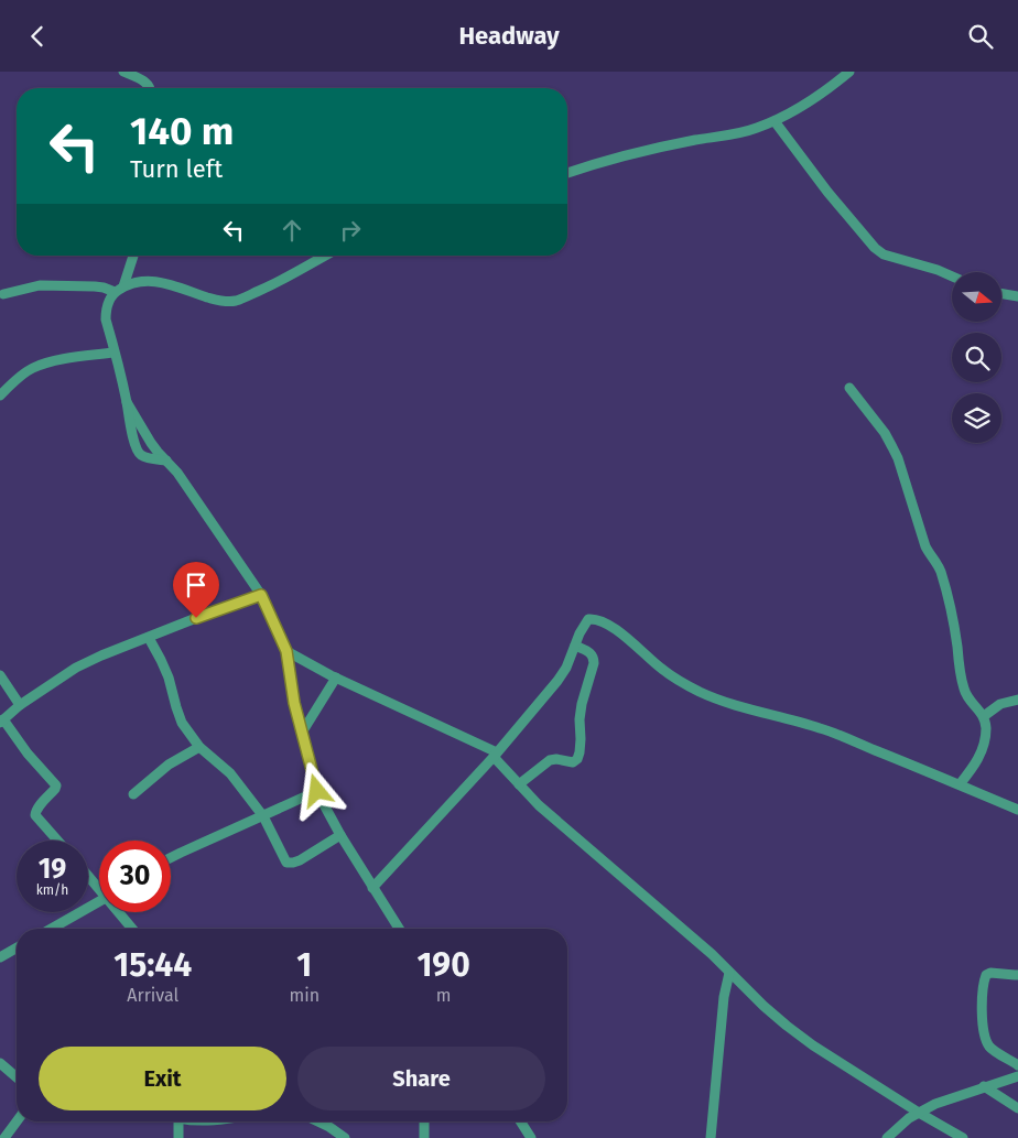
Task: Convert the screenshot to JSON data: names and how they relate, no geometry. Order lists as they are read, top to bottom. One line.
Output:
{"north":"right","page":{"header":"Headway","turn":["140 m","Turn left"],"speed":"19 km/h","limit":"30","eta":["15:44","Arrival","1","min","190","m"],"buttons":["Exit","Share"]}}
